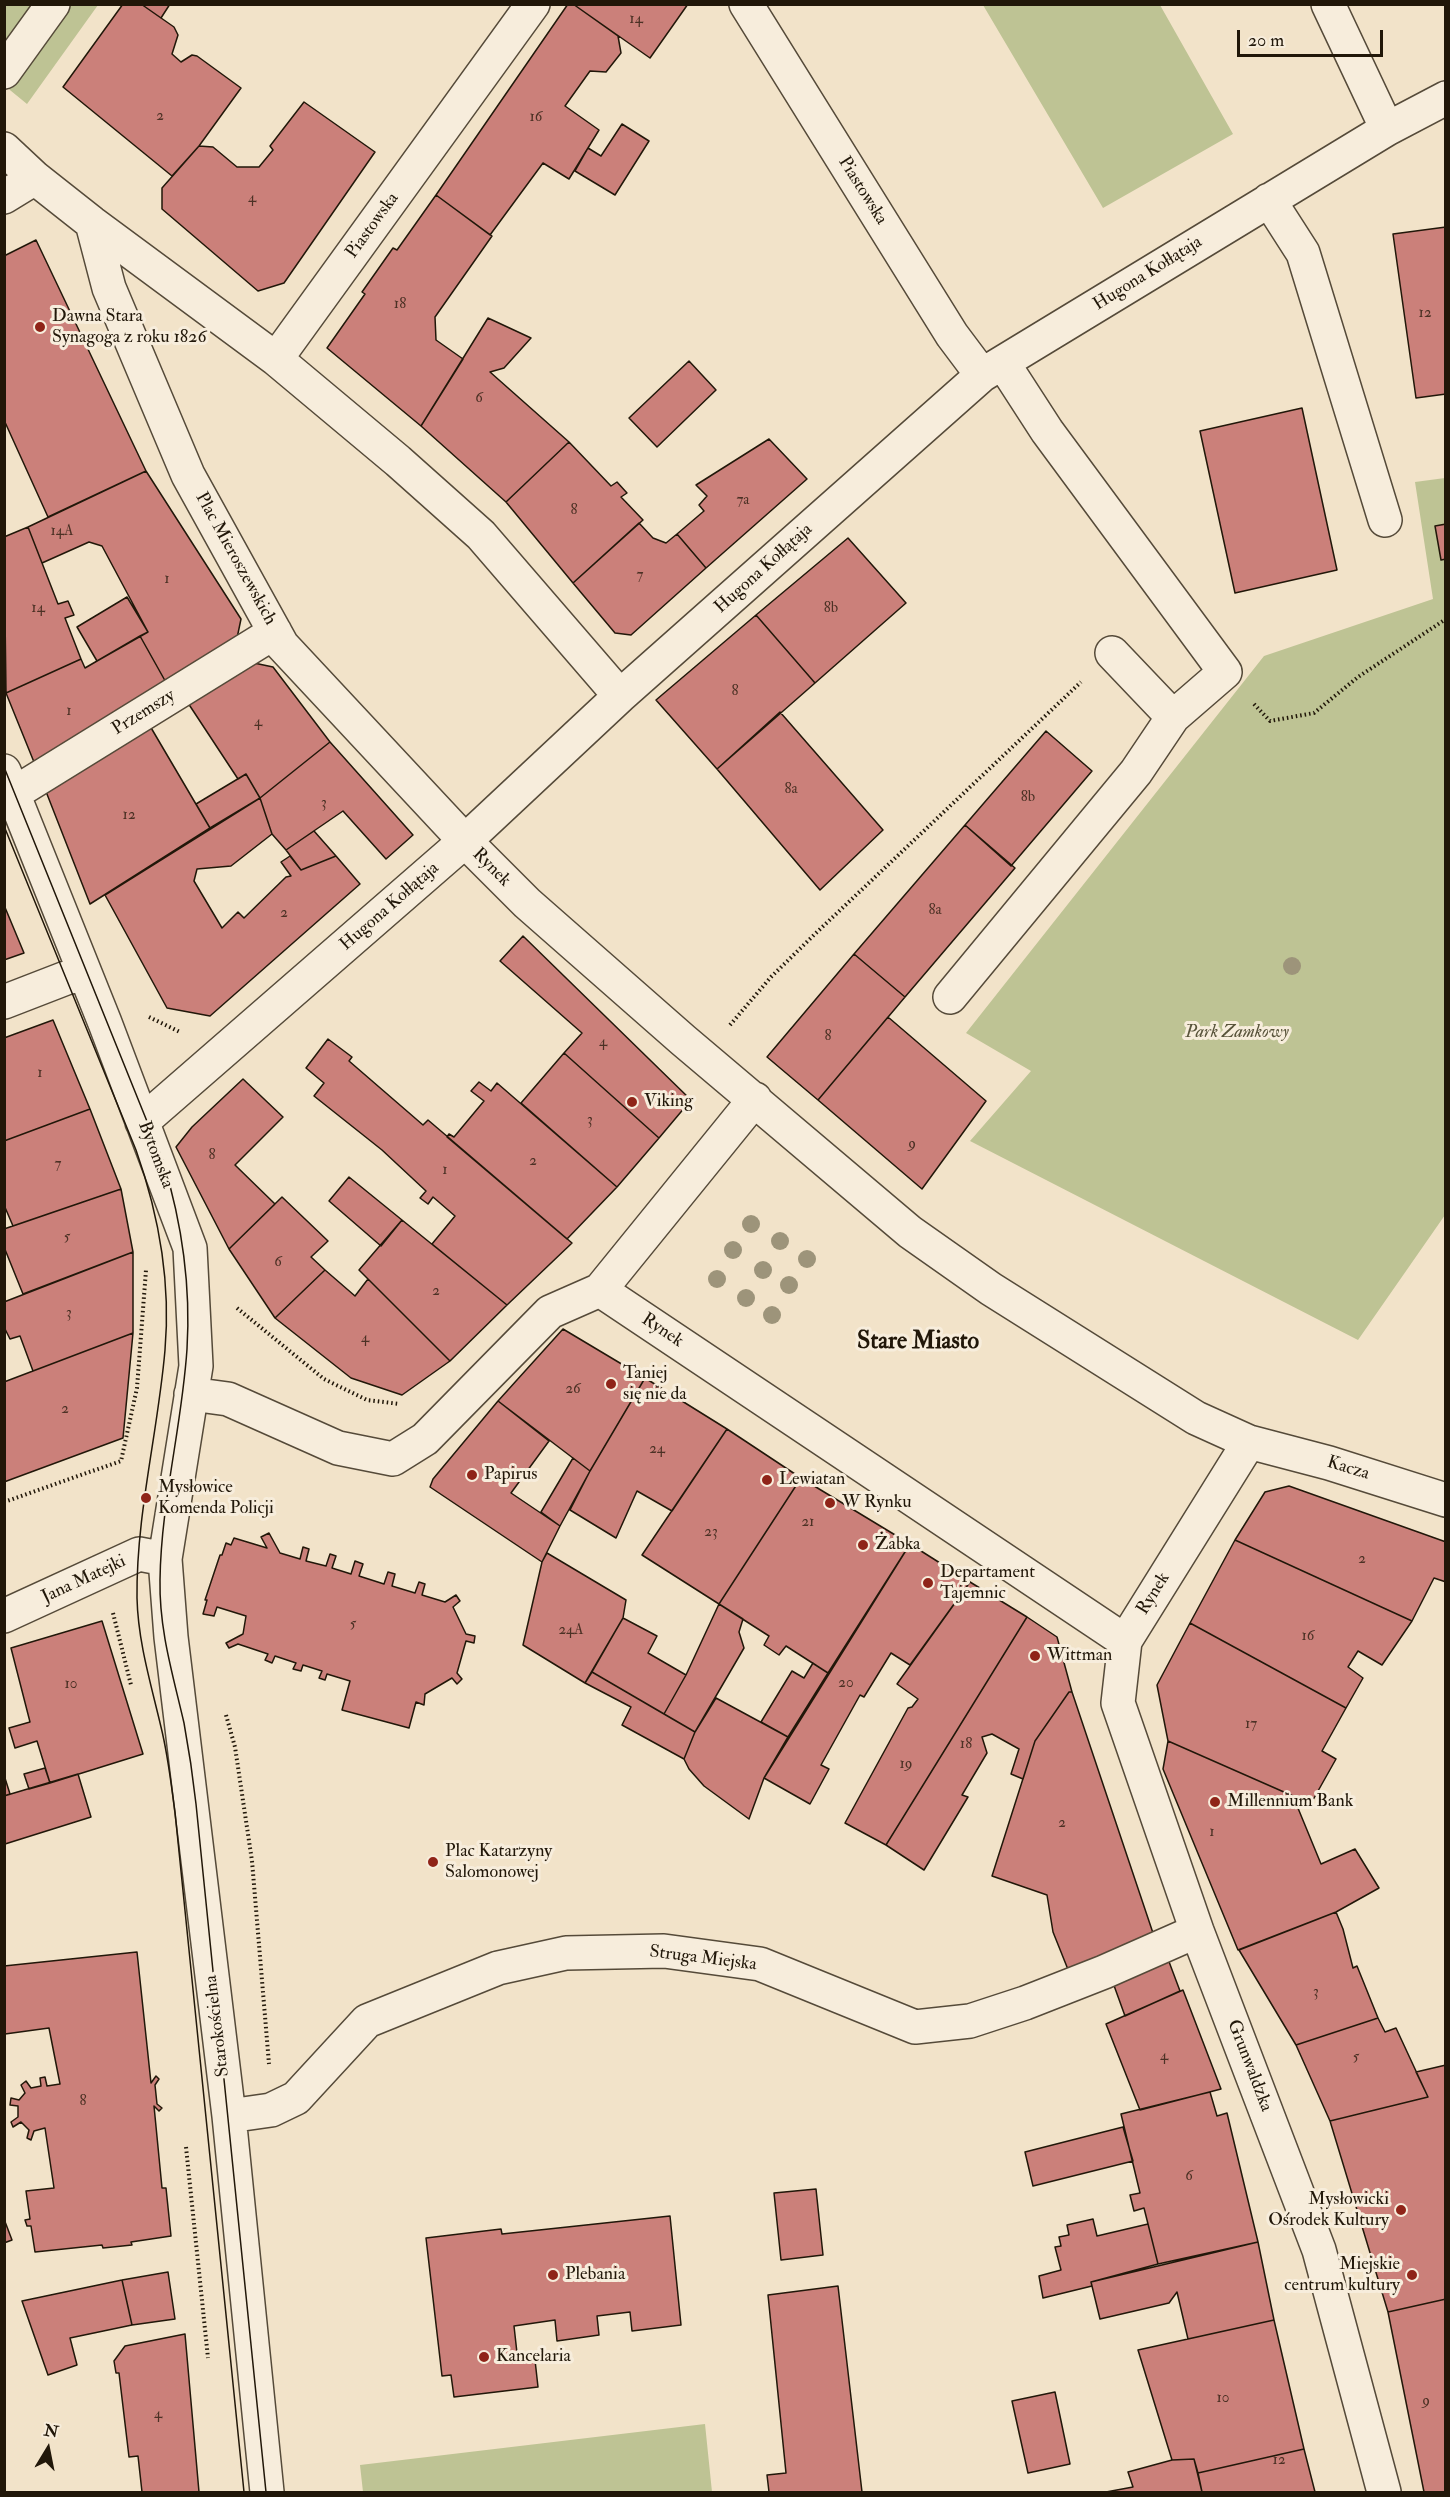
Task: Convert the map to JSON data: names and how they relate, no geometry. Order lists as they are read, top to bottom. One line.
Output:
{"streets":{"street":["Piastowska","Hugona Kołłątaja","Plac Mieroszewskich","Przemszy","Rynek","Bytomska","Kacza","Jana Matejki","Struga Miejska","Starokościelna","Grunwaldzka"]},"crossings":[["Piastowska","Hugona Kołłątaja"],["Hugona Kołłątaja","Plac Mieroszewskich"],["Hugona Kołłątaja","Rynek"],["Hugona Kołłątaja","Bytomska"],["Plac Mieroszewskich","Przemszy"],["Plac Mieroszewskich","Rynek"],["Przemszy","Bytomska"],["Rynek","Kacza"],["Rynek","Grunwaldzka"],["Bytomska","Jana Matejki"],["Bytomska","Starokościelna"],["Jana Matejki","Starokościelna"],["Struga Miejska","Starokościelna"],["Struga Miejska","Grunwaldzka"]],"districts":["Stare Miasto"],"parks":["Park Zamkowy"],"places":["Dawna Stara Synagoga z roku 1826","Viking","Taniej się nie da","Papirus","Lewiatan","Mysłowice Komenda Policji","W Rynku","Żabka","Departament Tajemnic","Wittman","Millennium Bank","Plac Katarzyny Salomonowej","Mysłowicki Ośrodek Kultury","Plebania","Miejskie centrum kultury","Kancelaria"],"house_numbers":["14","2","16","4","18","12","6","7a","8","14A","7","1","14","8b","8","1","4","8a","8b","3","12","8a","2","8","4","1","3","9","8","2","7","1","5","6","2","3","4","26","2","24","21","23","2","5","24A","16","20","10","17","18","19","2","1","3","4","5","8","6","10","9","4","12"],"scale_bar":"20 m","north":"top"}
